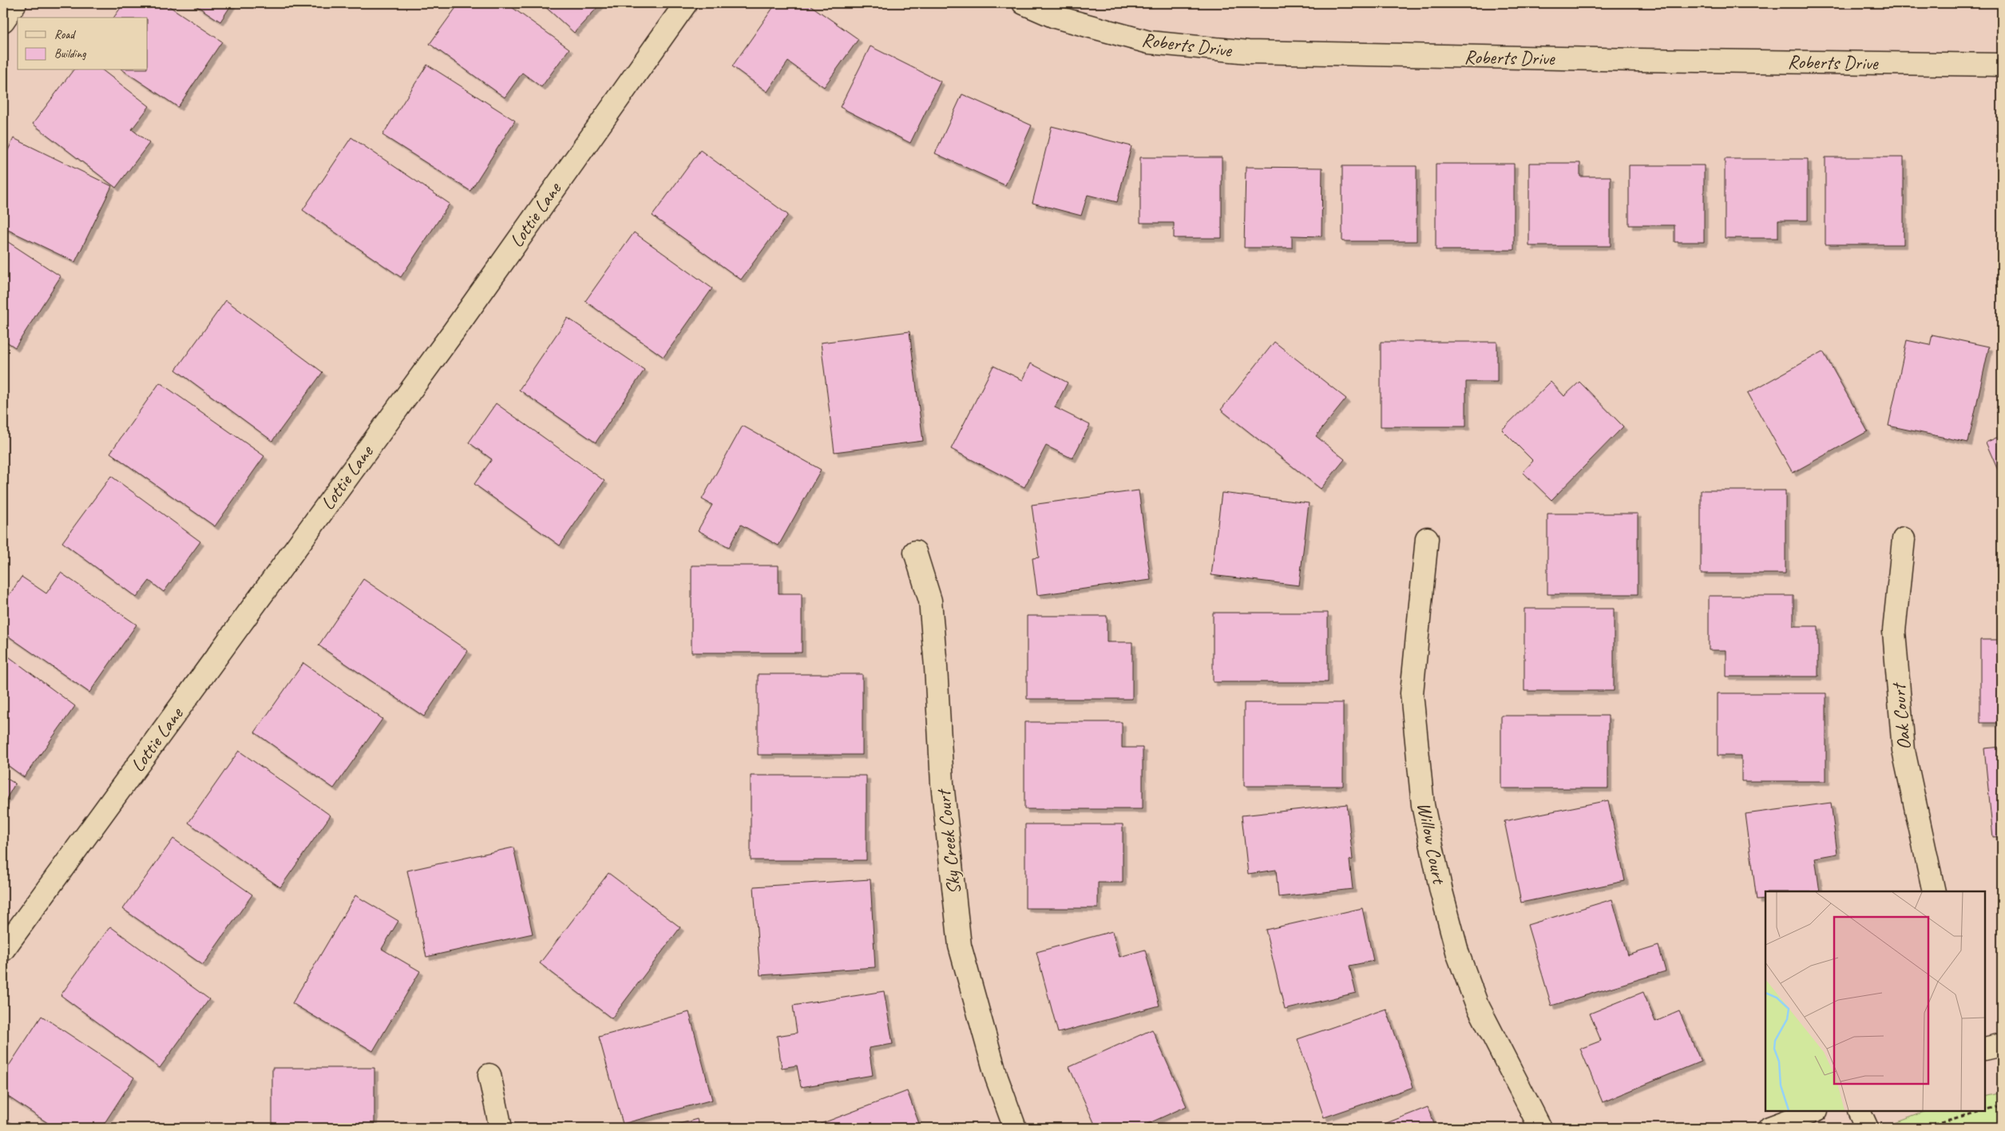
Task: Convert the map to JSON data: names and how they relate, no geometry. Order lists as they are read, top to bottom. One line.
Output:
{"streets":{"street":["Roberts Drive","Lottie Lane","Oak Court","Sky Creek Court","Willow Court"]},"legend":["Road","Building"]}
